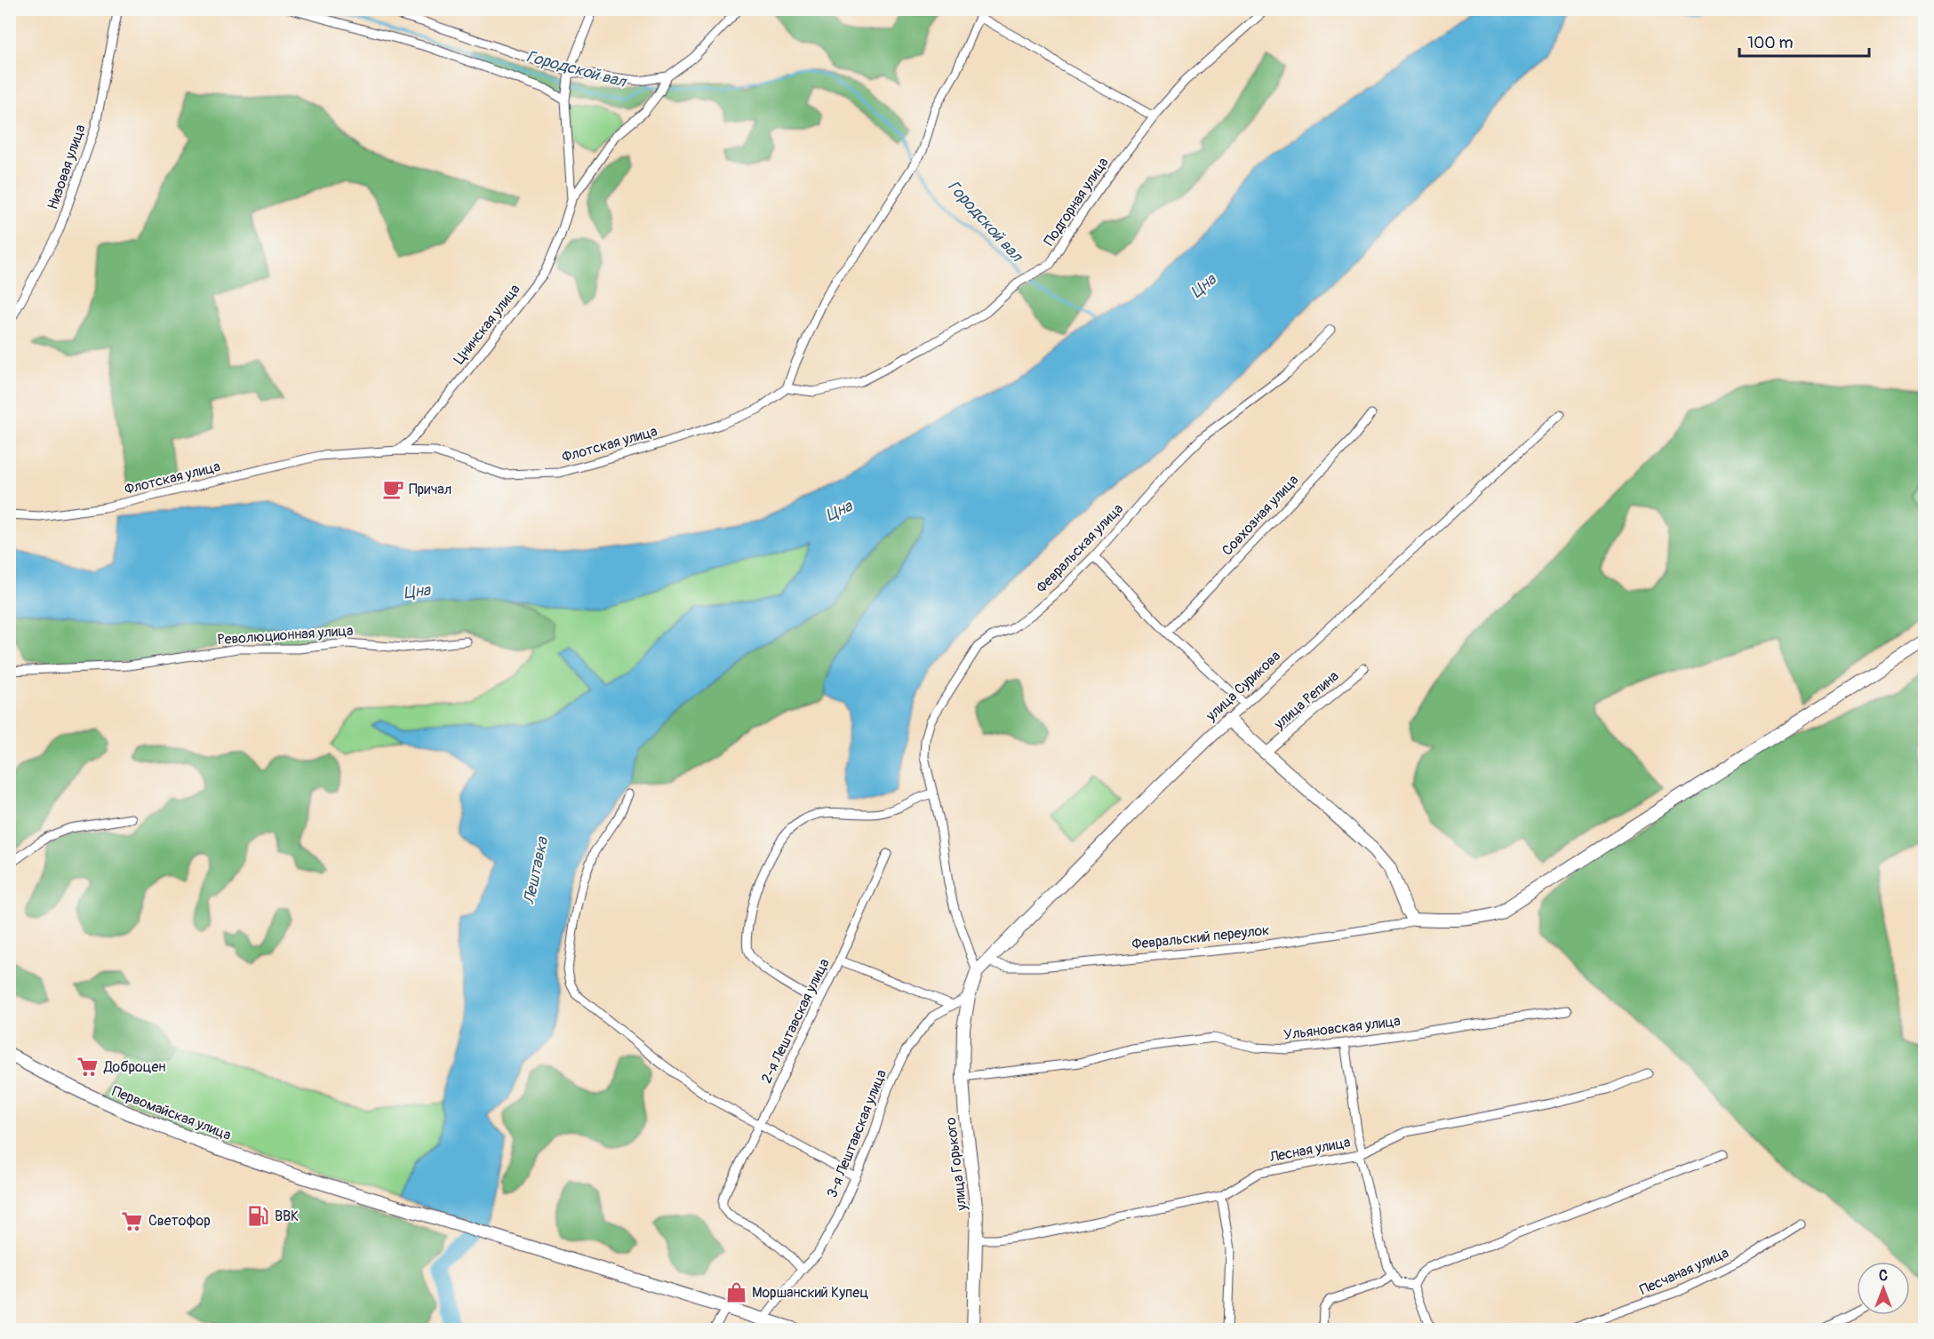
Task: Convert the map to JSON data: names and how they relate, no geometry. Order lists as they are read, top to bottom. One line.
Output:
{"streets":{"street":["Низовая улица","Подгорная улица","Цнинская улица","Флотская улица","Совхозная улица","Февральская улица","Революционная улица","улица Сурикова","улица Репина","Февральский переулок","2-я Лештавская улица","Ульяновская улица","Первомайская улица","3-я Лештавская улица","Лесная улица","улица Горького","Песчаная улица"]},"crossings":[["Подгорная улица","Флотская улица"],["Цнинская улица","Флотская улица"],["Февральская улица","улица Сурикова"],["улица Сурикова","Февральский переулок"],["2-я Лештавская улица","3-я Лештавская улица"],["Ульяновская улица","улица Горького"],["Первомайская улица","3-я Лештавская улица"],["3-я Лештавская улица","улица Горького"],["Лесная улица","улица Горького"]],"water":["Городской вал","Цна","Лештавка"],"places":{"cafe":["Причал"],"supermarket":["Доброцен","Светофор"],"fuel station":["ВВК"],"shop":["Моршанский Купец"]},"scale_bar":"100 m","north":"top"}
